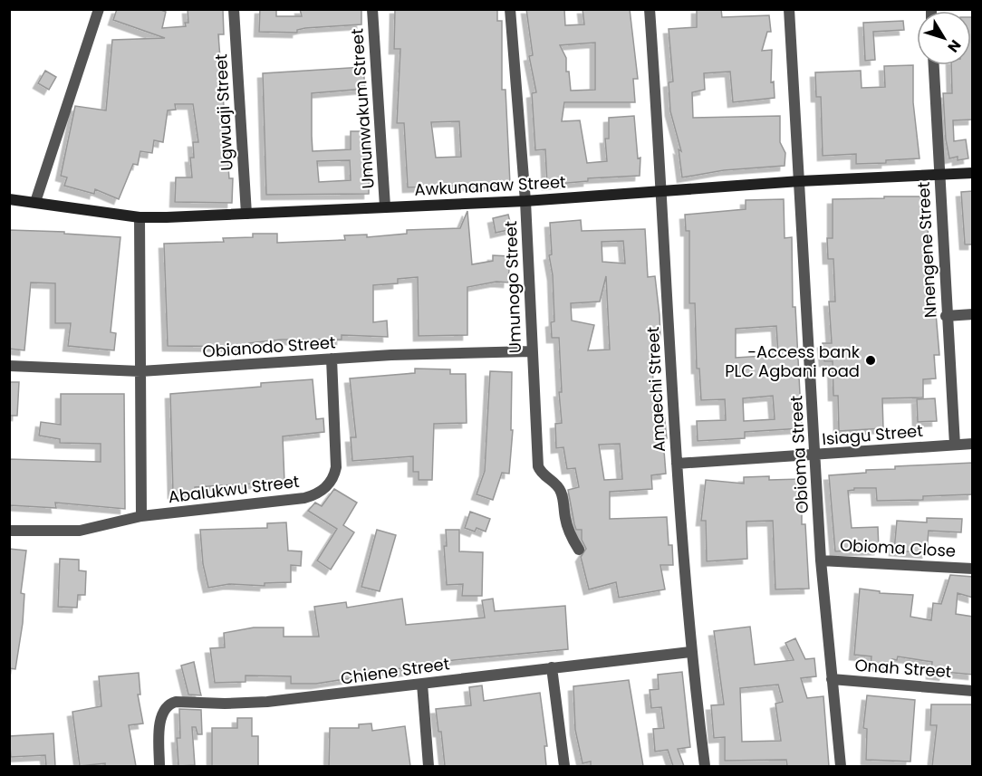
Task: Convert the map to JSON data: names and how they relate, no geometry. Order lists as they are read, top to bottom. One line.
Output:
{"streets":{"street":["Umunwakum Street","Ugwuaji Street","Awkunanaw Street","Nnengene Street","Umunogo Street","Obianodo Street","Amaechi Street","Isiagu Street","Obioma Street","Abalukwu Street","Obioma Close","Onah Street","Chiene Street"]},"crossings":[["Umunwakum Street","Awkunanaw Street"],["Ugwuaji Street","Awkunanaw Street"],["Awkunanaw Street","Nnengene Street"],["Awkunanaw Street","Umunogo Street"],["Awkunanaw Street","Amaechi Street"],["Awkunanaw Street","Obioma Street"],["Nnengene Street","Isiagu Street"],["Umunogo Street","Obianodo Street"],["Obianodo Street","Abalukwu Street"],["Amaechi Street","Isiagu Street"],["Amaechi Street","Chiene Street"],["Isiagu Street","Obioma Street"],["Obioma Street","Obioma Close"],["Obioma Street","Onah Street"]],"places":["-Access bank PLC Agbani road"],"north":"bottom right"}
